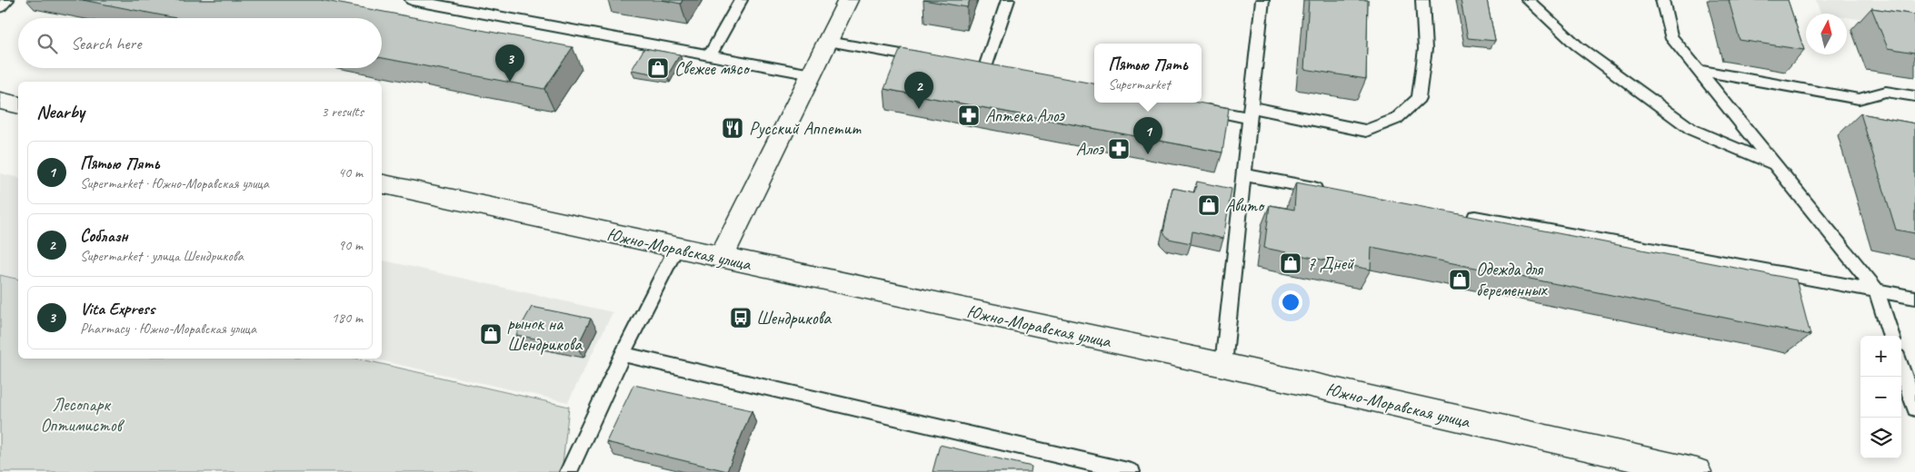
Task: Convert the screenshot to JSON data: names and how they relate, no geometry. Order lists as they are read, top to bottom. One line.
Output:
{"streets":{"main road":["Южно-Моравская улица"]},"parks":["Лесопарк Оптимистов"],"places":{"shop":["Свежее мясо","Авито","7 Дней","Одежда для беременных","рынок на Шендрикова"],"pharmacy":["Аптека Алоэ","Алоэ"],"restaurant":["Русский Аппетит"],"bus stop":["Шендрикова"]},"north":"top","page":{"search":"Search here","popup":["Пятью Пять","Supermarket"],"pins":["3","2","1"],"heading":["Nearby","3 results"],"list":[{"mark":"1","name":"Пятью Пять","note":"Supermarket · Южно-Моравская улица","value":"40 m"},{"mark":"2","name":"Соблазн","note":"Supermarket · улица Шендрикова","value":"90 m"},{"mark":"3","name":"Vita Express","note":"Pharmacy · Южно-Моравская улица","value":"180 m"}],"map_buttons":["+","−"]}}
